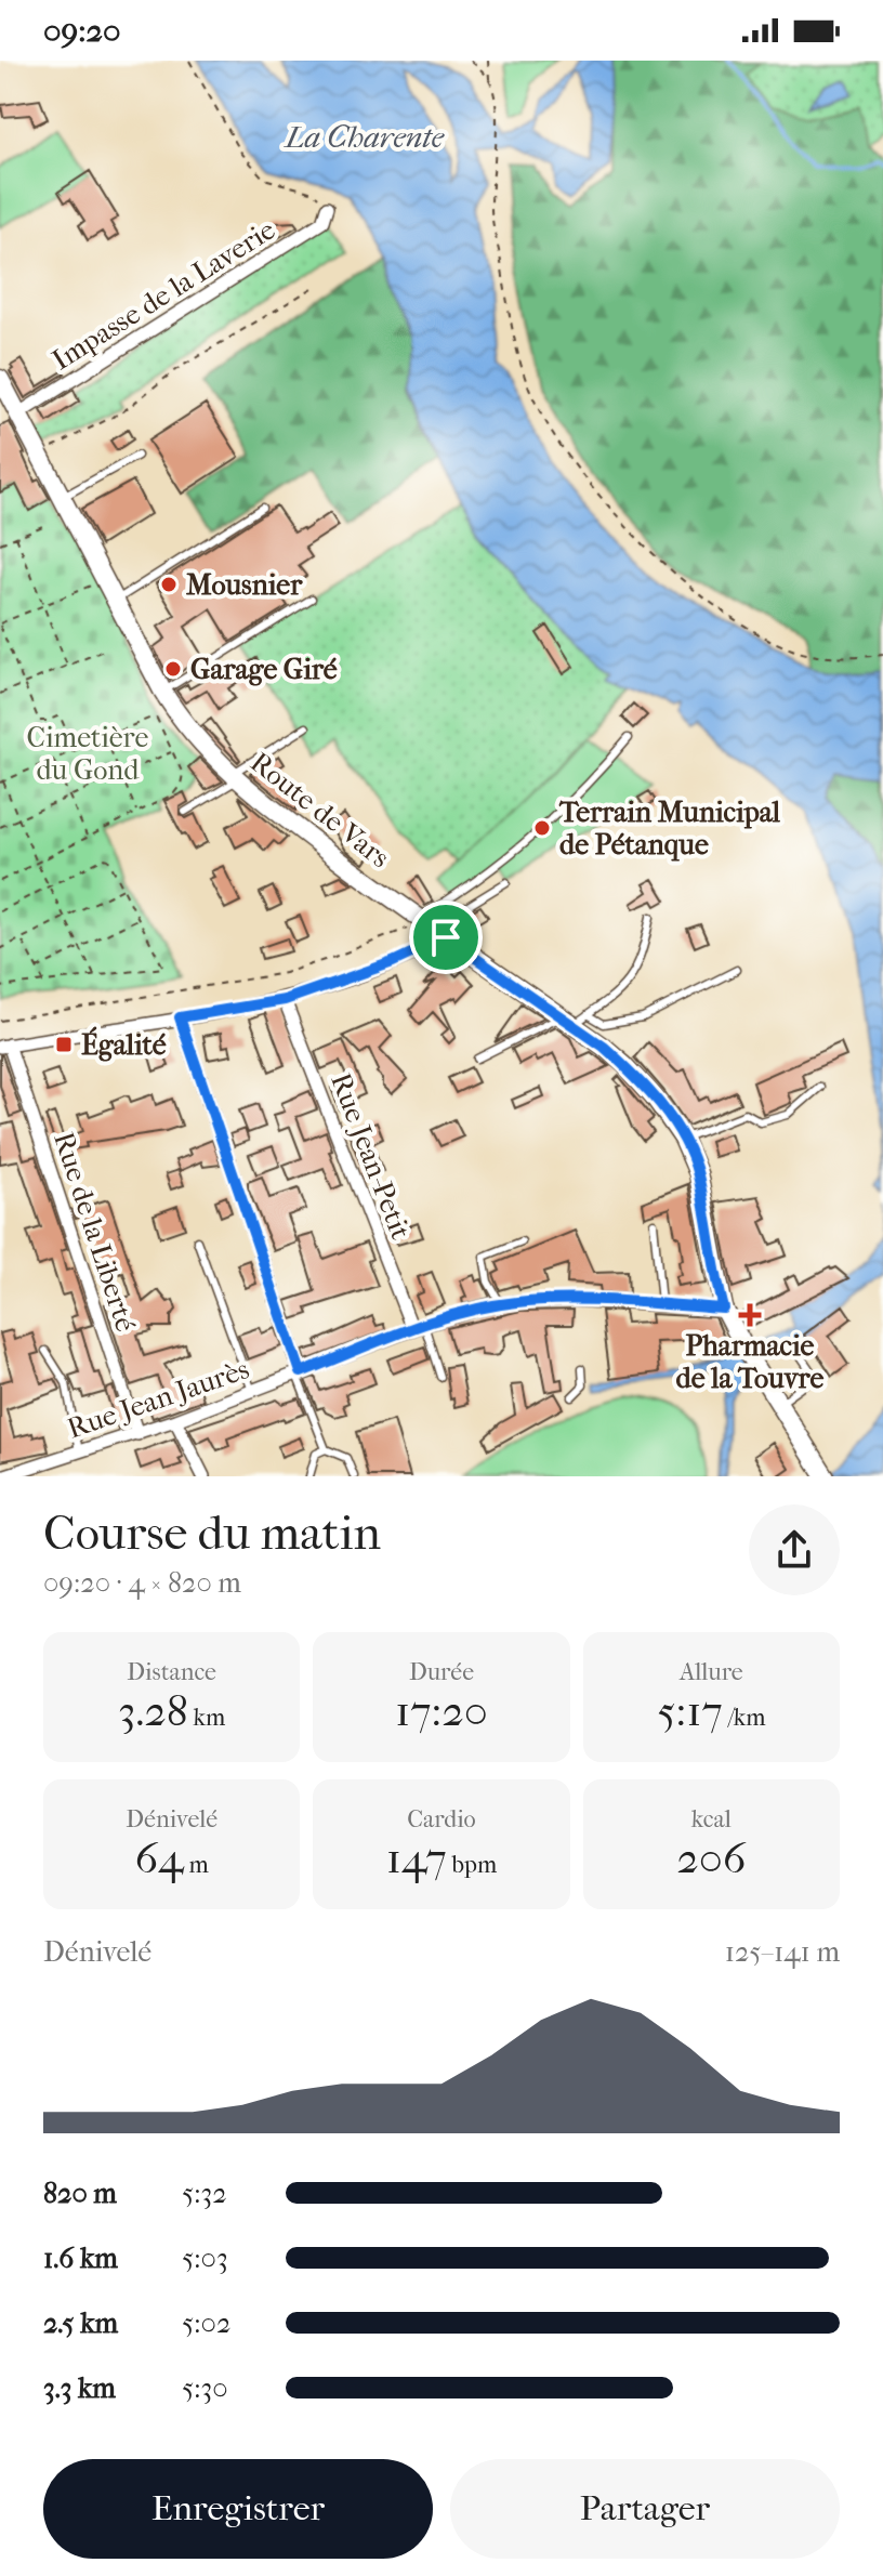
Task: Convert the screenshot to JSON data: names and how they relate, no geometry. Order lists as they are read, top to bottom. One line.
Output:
{"streets":{"main road":["Route de Vars"],"street":["Impasse de la Laverie","Rue Jean-Petit","Rue de la Liberté","Rue Jean Jaurès"]},"crossings":[["Impasse de la Laverie","Route de Vars"],["Route de Vars","Rue Jean Jaurès"],["Rue Jean-Petit","Rue Jean Jaurès"],["Rue de la Liberté","Rue Jean Jaurès"]],"water":["La Charente"],"parks":["Cimetière du Gond"],"places":{"other":["Mousnier","Garage Giré","Terrain Municipal de Pétanque"],"transit":["Égalité"],"health":["Pharmacie de la Touvre"]},"page":{"status":"09:20","heading":["Course du matin","09:20 · 4 × 820 m"],"stats":[["Distance","3.28 km"],["Durée","17:20"],["Allure","5:17 /km"],["Dénivelé","64 m"],["Cardio","147 bpm"],["kcal","206"]],"chart":["Dénivelé","125–141 m"],"list":[{"name":"820 m","note":"5:32"},{"name":"1.6 km","note":"5:03"},{"name":"2.5 km","note":"5:02"},{"name":"3.3 km","note":"5:30"}],"buttons":["Enregistrer","Partager"]}}
